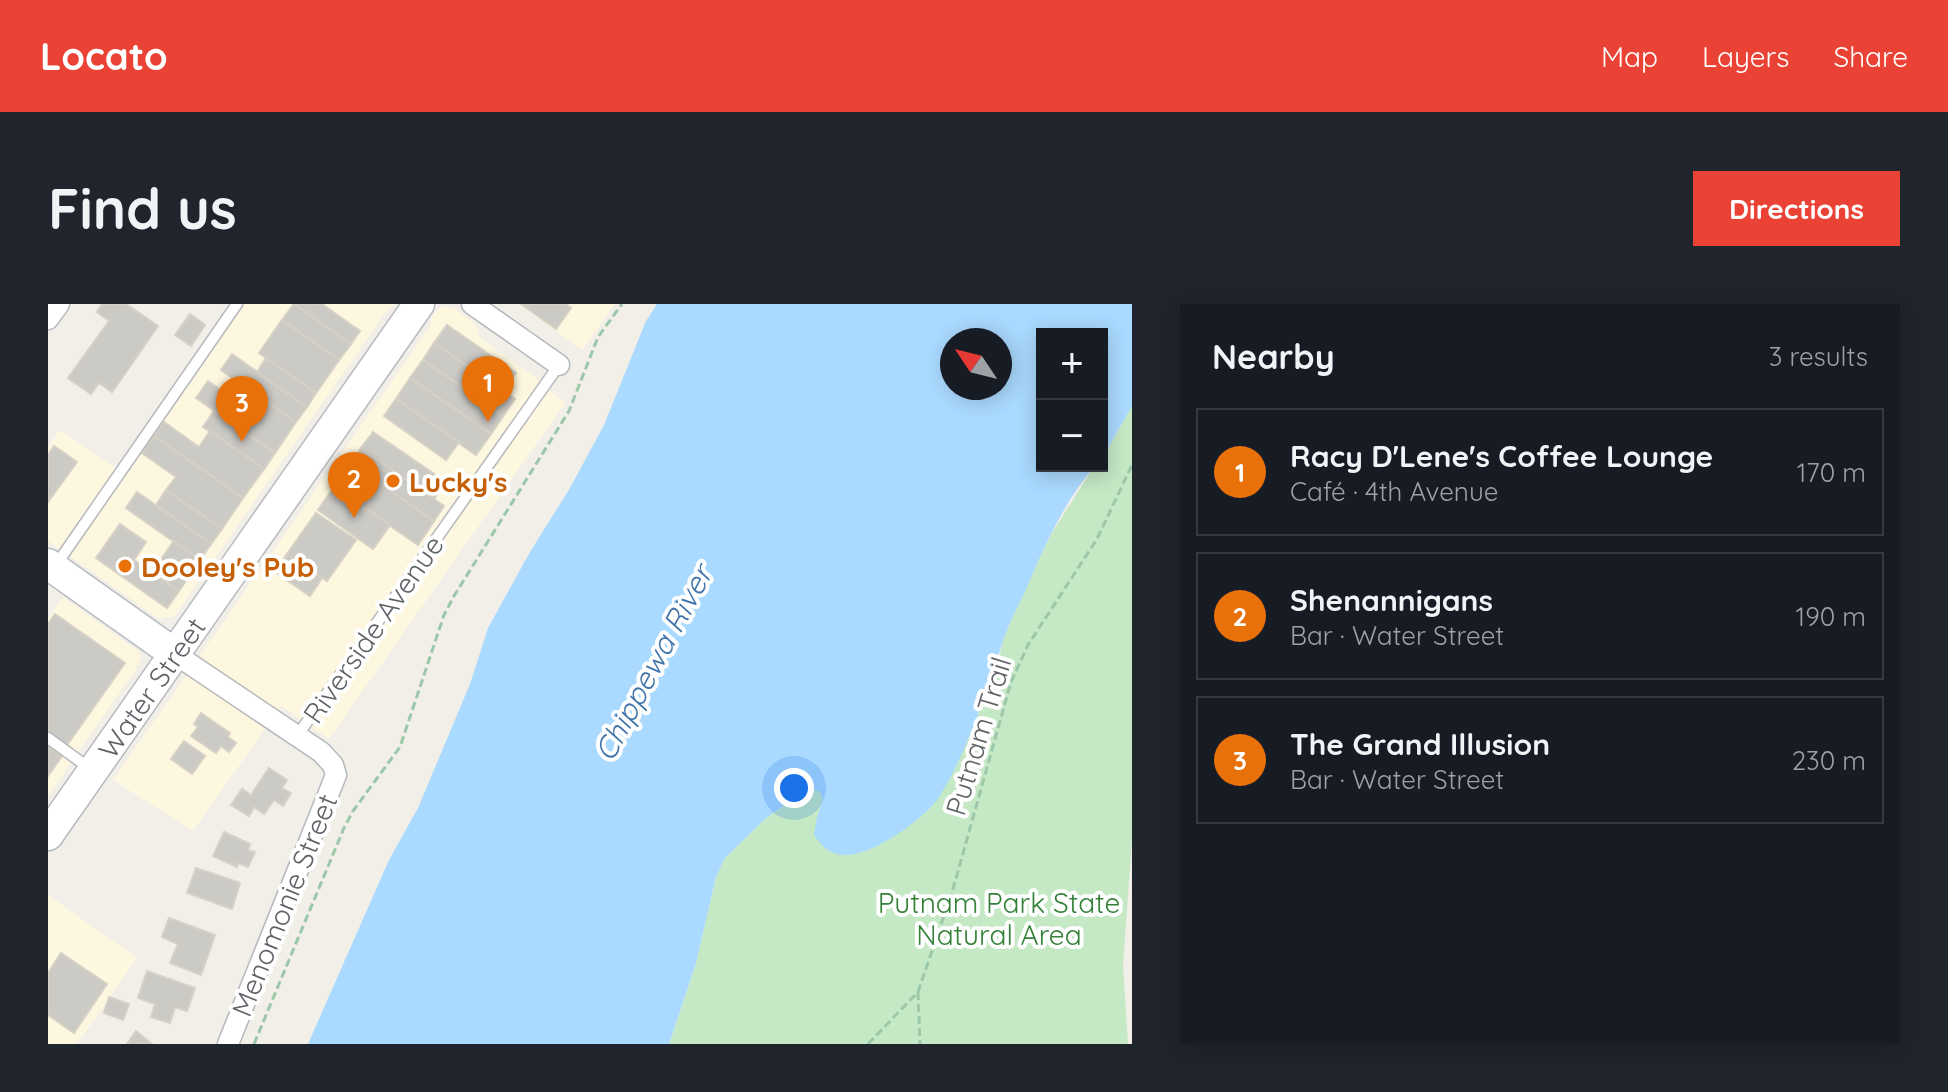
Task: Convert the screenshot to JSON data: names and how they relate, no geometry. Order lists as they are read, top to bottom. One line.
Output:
{"streets":{"main road":["Water Street"],"street":["Menomonie Street"],"lane":["Riverside Avenue"],"path":["Putnam Trail"]},"crossings":[["Riverside Avenue","Menomonie Street"]],"water":["Chippewa River"],"parks":["Putnam Park State Natural Area"],"places":["Lucky's","Dooley's Pub"],"north":"top left","page":{"header":"Locato","nav":["Map","Layers","Share"],"buttons":"Directions","title":"Find us","heading":["Nearby","3 results"],"map_buttons":["+","−"],"pins":["1","3","2"],"list":[{"mark":"1","name":"Racy D'Lene's Coffee Lounge","note":"Café · 4th Avenue","value":"170 m"},{"mark":"2","name":"Shenannigans","note":"Bar · Water Street","value":"190 m"},{"mark":"3","name":"The Grand Illusion","note":"Bar · Water Street","value":"230 m"}]}}
